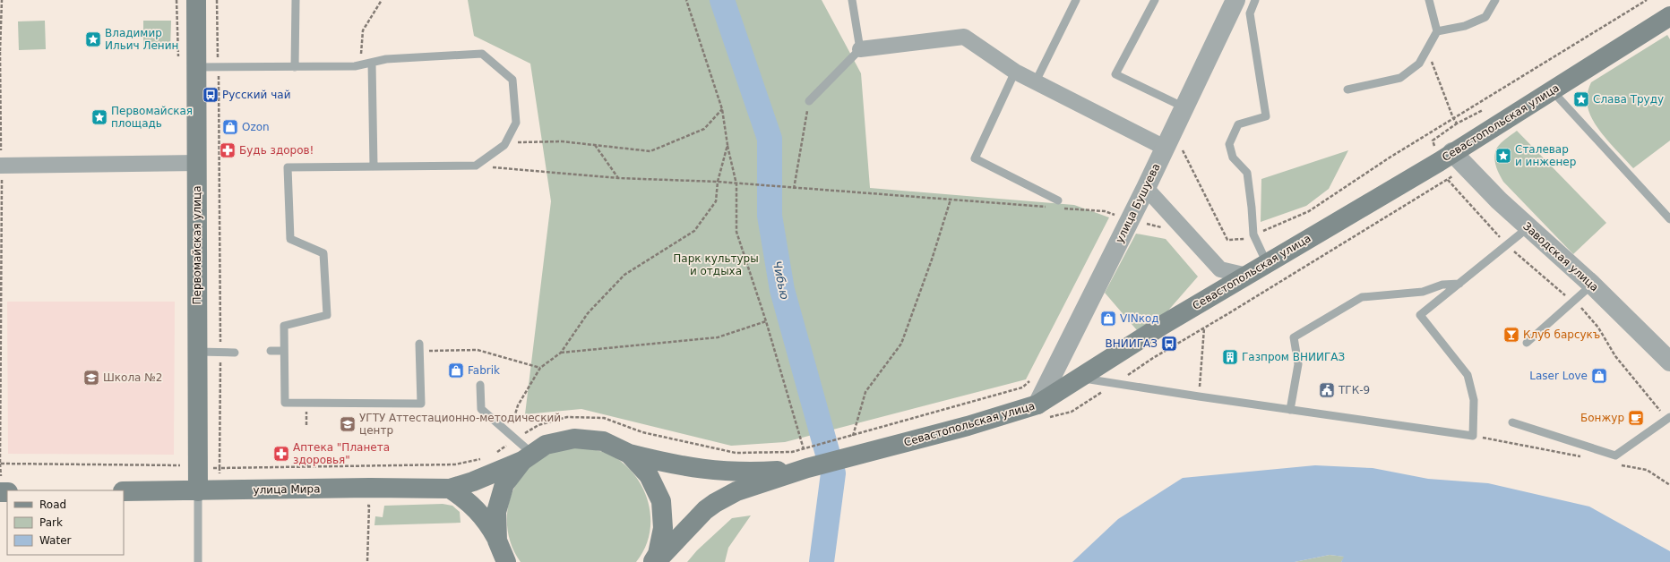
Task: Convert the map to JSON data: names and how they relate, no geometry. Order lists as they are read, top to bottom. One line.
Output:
{"streets":{"main road":["Севастопольская улица","Первомайская улица","улица Мира"],"street":["улица Бушуева","Заводская улица"]},"crossings":[["Севастопольская улица","улица Бушуева"],["Севастопольская улица","Заводская улица"],["Первомайская улица","улица Мира"]],"water":["Чибью"],"parks":["Парк культуры и отдыха"],"places":{"place":["Владимир Ильич Ленин","Слава Труду","Первомайская площадь","Сталевар и инженер"],"bus stop":["Русский чай","ВНИИГАЗ"],"shop":["Ozon","VINкод","Fabrik","Laser Love"],"pharmacy":["Будь здоров!","Аптека \"Планета здоровья\""],"bar":["Клуб барсукъ"],"building":["Газпром ВНИИГАЗ"],"school or university":["Школа №2","УГТУ Аттестационно-методический центр"],"public building":["ТГК-9"],"cafe":["Бонжур"]},"legend":["Road","Park","Water"]}
